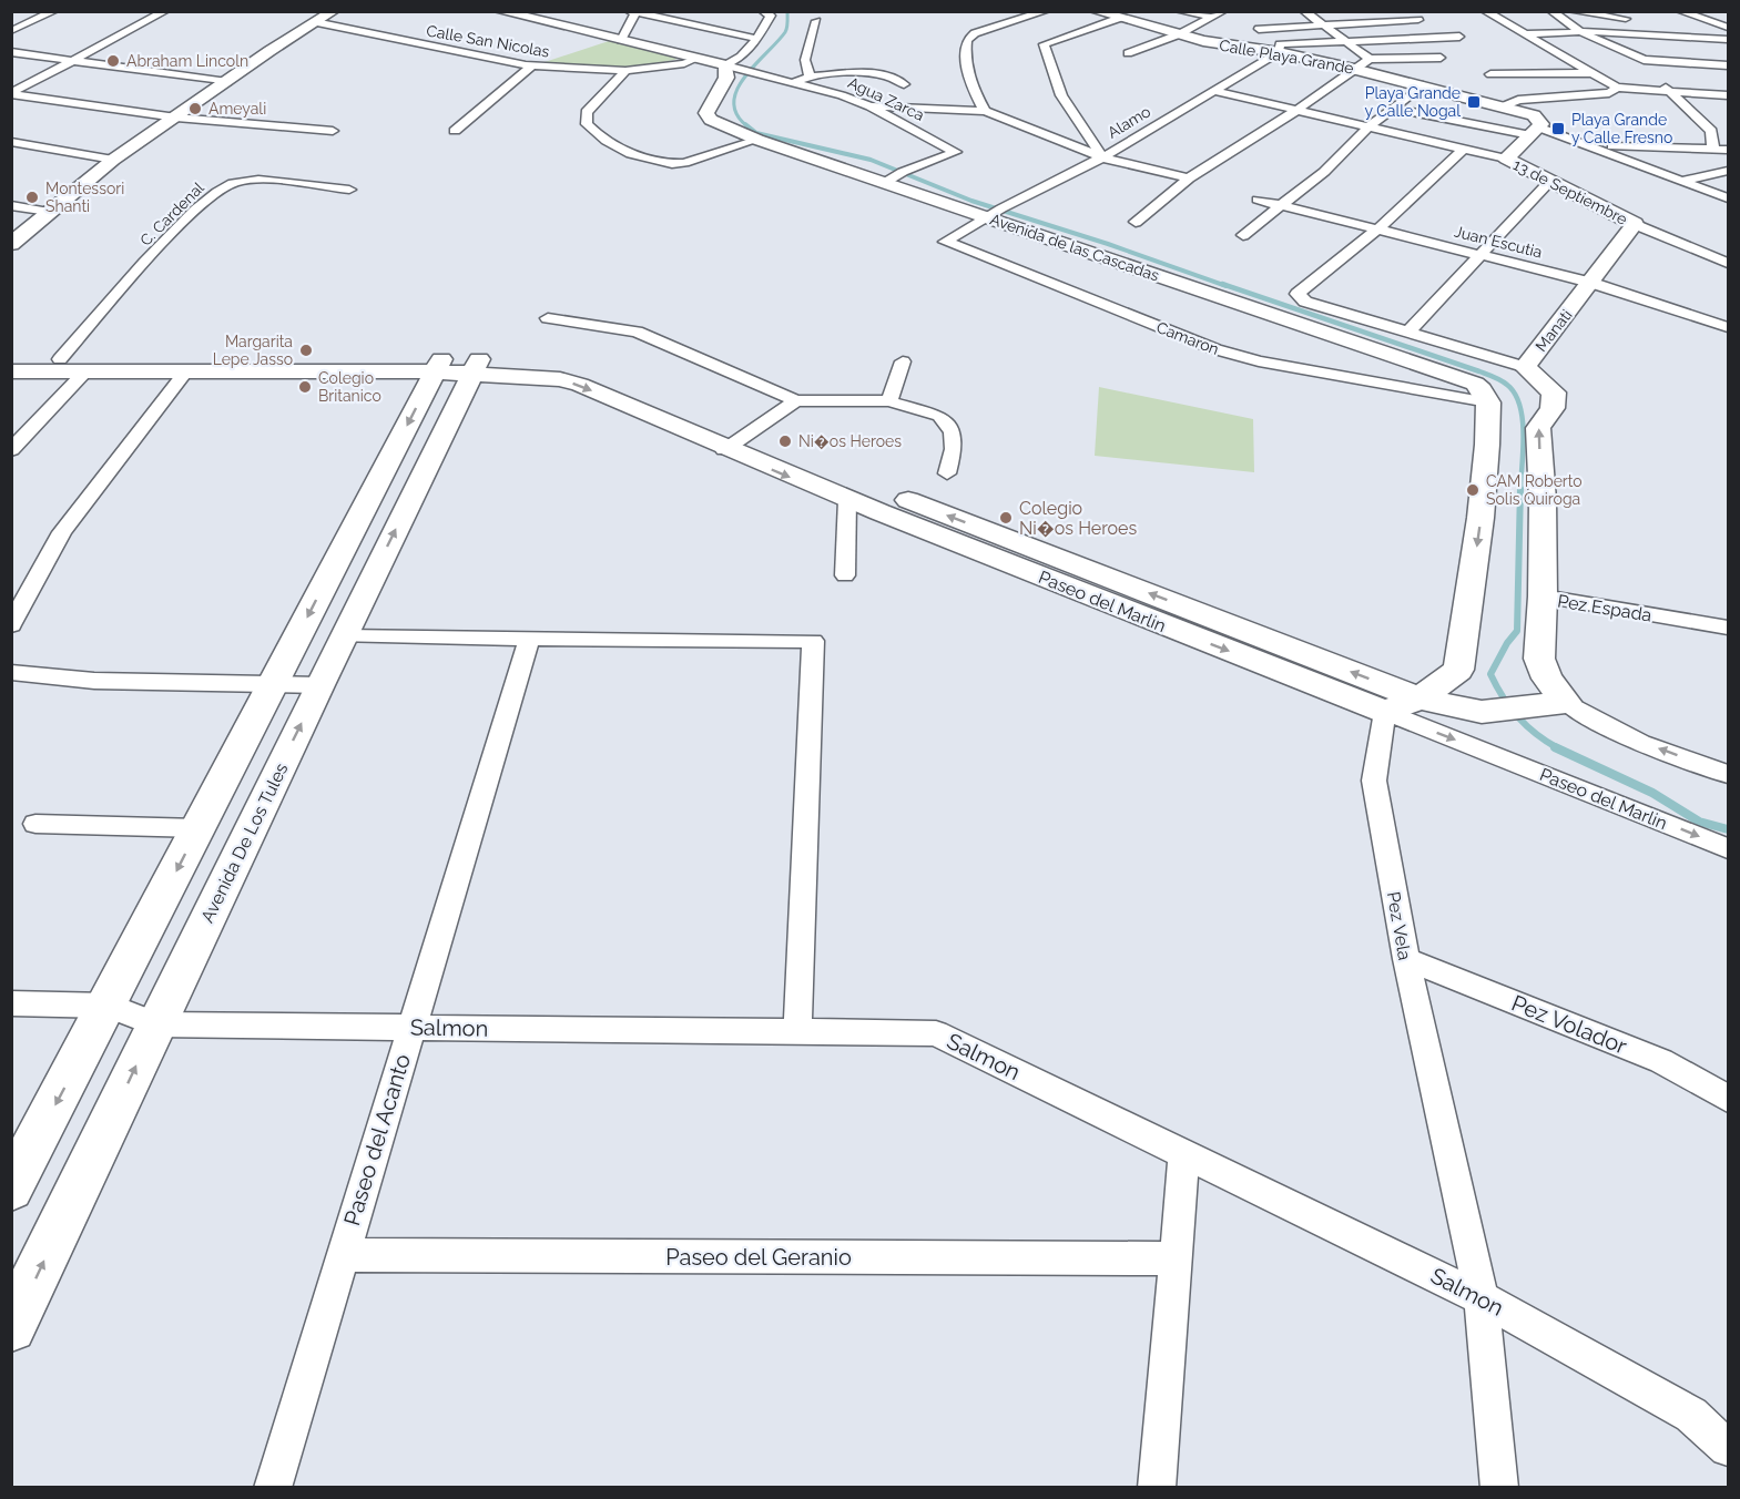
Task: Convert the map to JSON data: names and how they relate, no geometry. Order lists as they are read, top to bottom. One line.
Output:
{"streets":{"street":["Calle San Nicolas","Calle Playa Grande","Agua Zarca","Alamo","13 de Septiembre","C. Cardenal","Juan Escutia","Avenida de las Cascadas","Manati","Camaron","Paseo del Marlin","Pez Espada","Avenida De Los Tules","Pez Vela","Pez Volador","Salmon","Paseo del Acanto","Paseo del Geranio"]},"crossings":[["Calle Playa Grande","Alamo"],["Agua Zarca","Avenida de las Cascadas"],["Alamo","13 de Septiembre"],["Alamo","Avenida de las Cascadas"],["Alamo","Camaron"],["13 de Septiembre","Manati"],["Juan Escutia","Manati"],["Avenida de las Cascadas","Camaron"],["Manati","Pez Espada"],["Paseo del Marlin","Pez Espada"],["Paseo del Marlin","Avenida De Los Tules"],["Paseo del Marlin","Pez Vela"],["Avenida De Los Tules","Salmon"],["Pez Vela","Pez Volador"],["Pez Vela","Salmon"],["Salmon","Paseo del Acanto"],["Paseo del Acanto","Paseo del Geranio"]],"places":{"other":["Abraham Lincoln","Ameyali","Montessori Shanti","Margarita Lepe Jasso","Colegio Britanico","Ni�os Heroes","CAM Roberto Solis Quiroga","Colegio Ni�os Heroes"],"transit":["Playa Grande y Calle Nogal","Playa Grande y Calle Fresno"]}}
